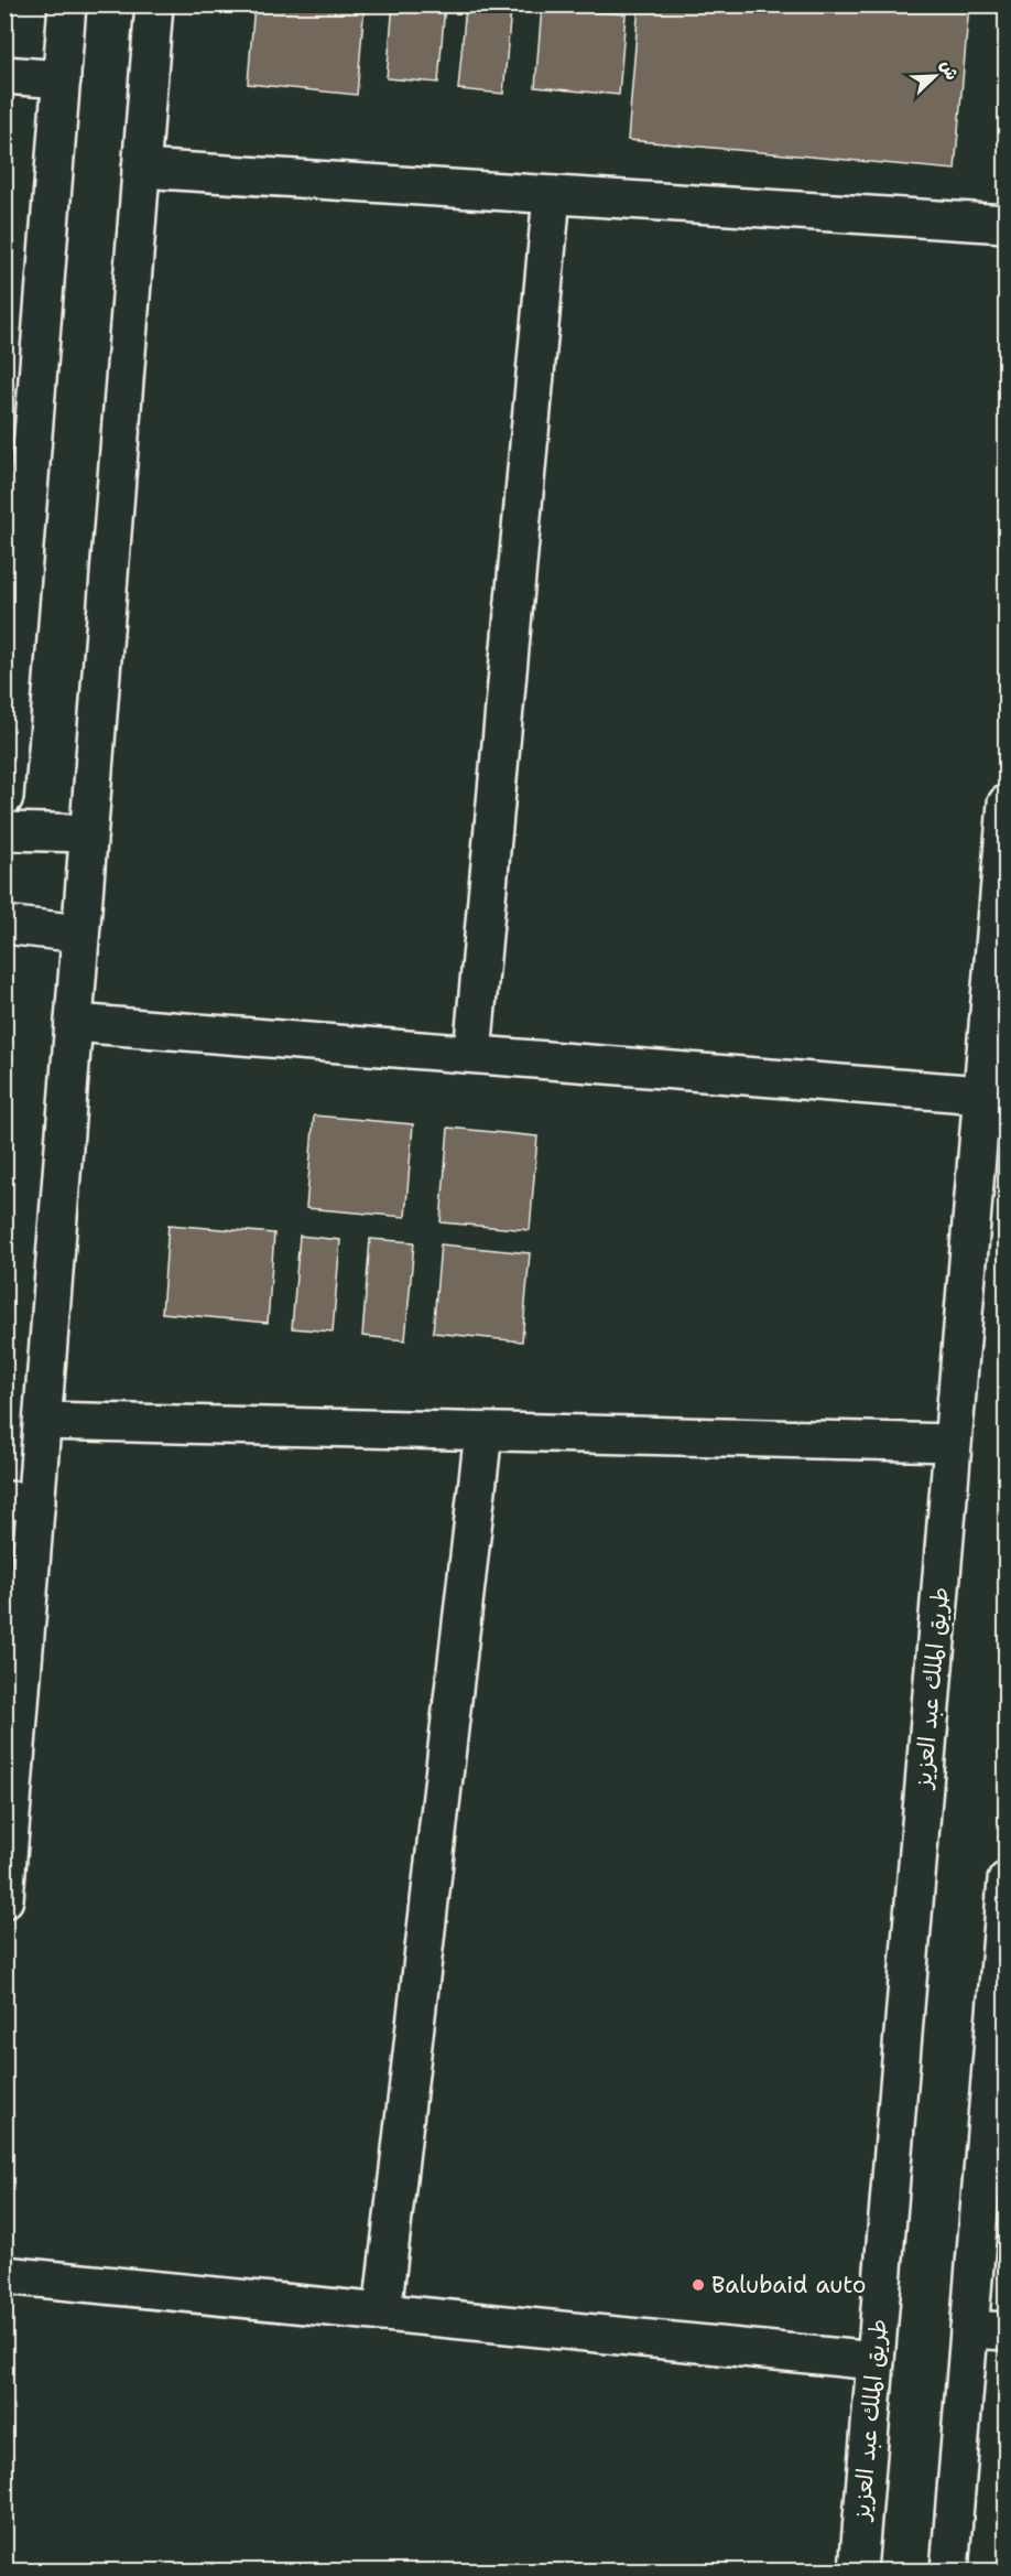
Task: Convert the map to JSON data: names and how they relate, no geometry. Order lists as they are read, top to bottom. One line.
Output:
{"streets":{"main road":["طريق الملك عبد العزيز"]},"places":["Balubaid auto"],"north":"top right"}
